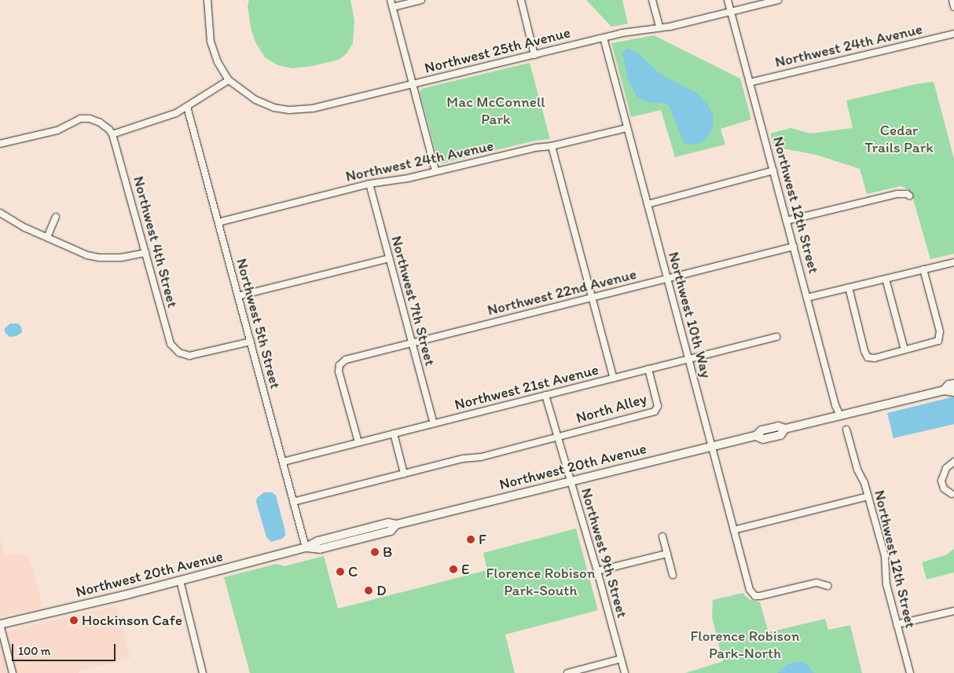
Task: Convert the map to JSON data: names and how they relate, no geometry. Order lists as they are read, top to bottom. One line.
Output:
{"streets":{"street":["Northwest 24th Avenue","Northwest 25th Avenue","Northwest 12th Street","Northwest 4th Street","Northwest 22nd Avenue","Northwest 7th Street","Northwest 10th Way","Northwest 5th Street","Northwest 21st Avenue","North Alley","Northwest 20th Avenue","Northwest 9th Street"]},"crossings":[["Northwest 24th Avenue","Northwest 12th Street"],["Northwest 24th Avenue","Northwest 7th Street"],["Northwest 24th Avenue","Northwest 10th Way"],["Northwest 24th Avenue","Northwest 5th Street"],["Northwest 25th Avenue","Northwest 12th Street"],["Northwest 25th Avenue","Northwest 10th Way"],["Northwest 12th Street","Northwest 22nd Avenue"],["Northwest 12th Street","Northwest 20th Avenue"],["Northwest 4th Street","Northwest 5th Street"],["Northwest 22nd Avenue","Northwest 7th Street"],["Northwest 22nd Avenue","Northwest 10th Way"],["Northwest 22nd Avenue","Northwest 21st Avenue"],["Northwest 7th Street","Northwest 21st Avenue"],["Northwest 10th Way","Northwest 21st Avenue"],["Northwest 10th Way","Northwest 20th Avenue"],["Northwest 5th Street","Northwest 21st Avenue"],["Northwest 5th Street","North Alley"],["Northwest 5th Street","Northwest 20th Avenue"],["Northwest 21st Avenue","North Alley"],["Northwest 21st Avenue","Northwest 9th Street"],["North Alley","Northwest 9th Street"],["Northwest 20th Avenue","Northwest 9th Street"]],"parks":["Mac McConnell Park","Cedar Trails Park","Florence Robison Park-South","Florence Robison Park-North"],"places":["F","B","E","C","D","Hockinson Cafe"],"scale_bar":"100 m"}
